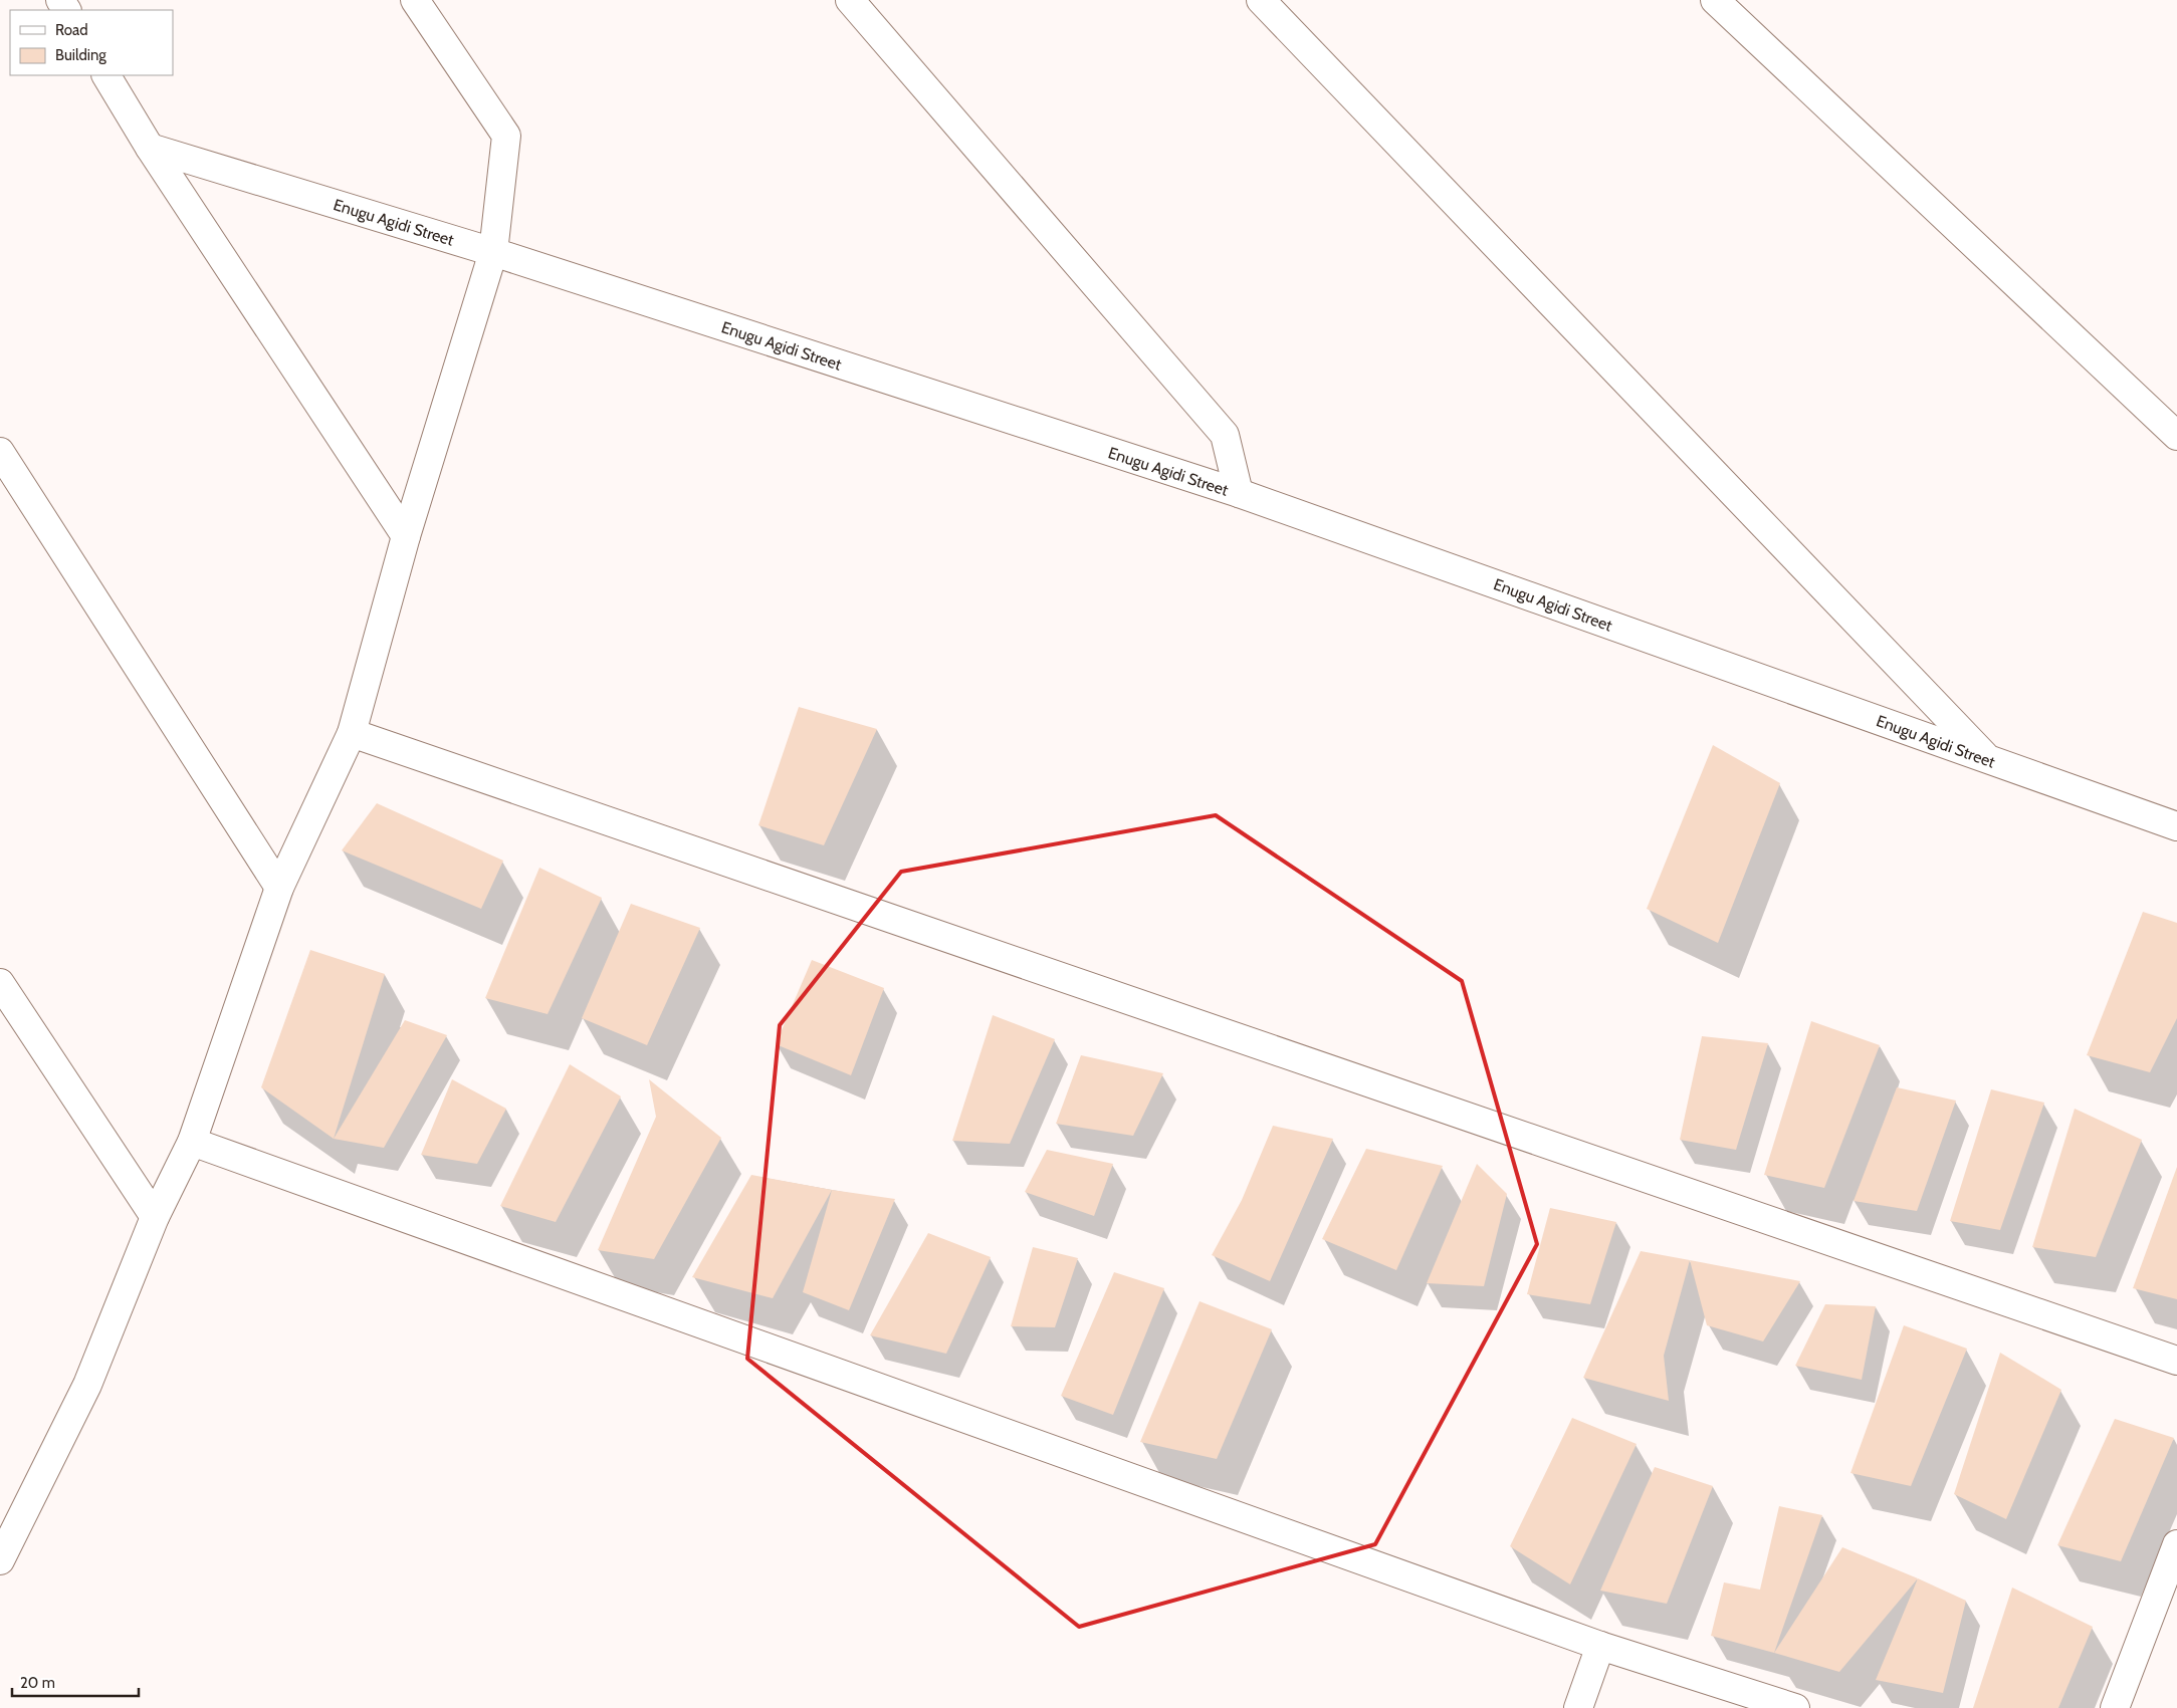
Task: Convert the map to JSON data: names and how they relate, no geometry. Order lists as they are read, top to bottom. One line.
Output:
{"streets":{"street":["Enugu Agidi Street"]},"legend":["Road","Building"],"scale_bar":"20 m"}
